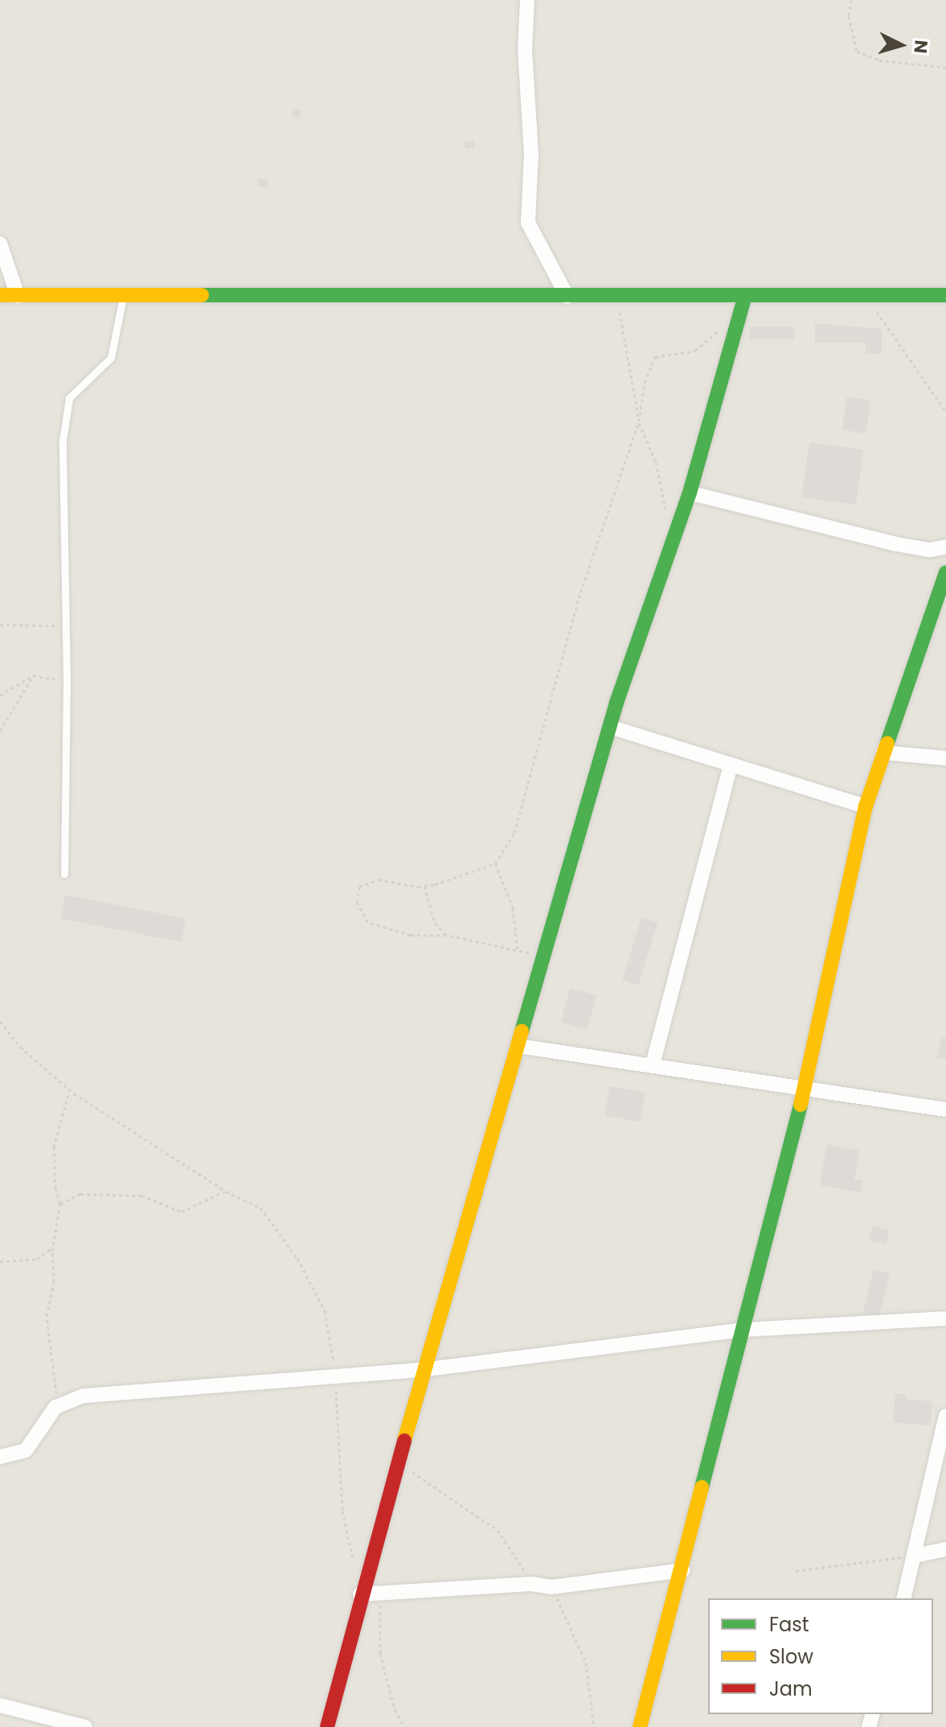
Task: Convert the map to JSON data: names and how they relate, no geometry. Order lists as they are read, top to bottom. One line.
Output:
{"legend":["Fast","Slow","Jam"],"north":"right"}
